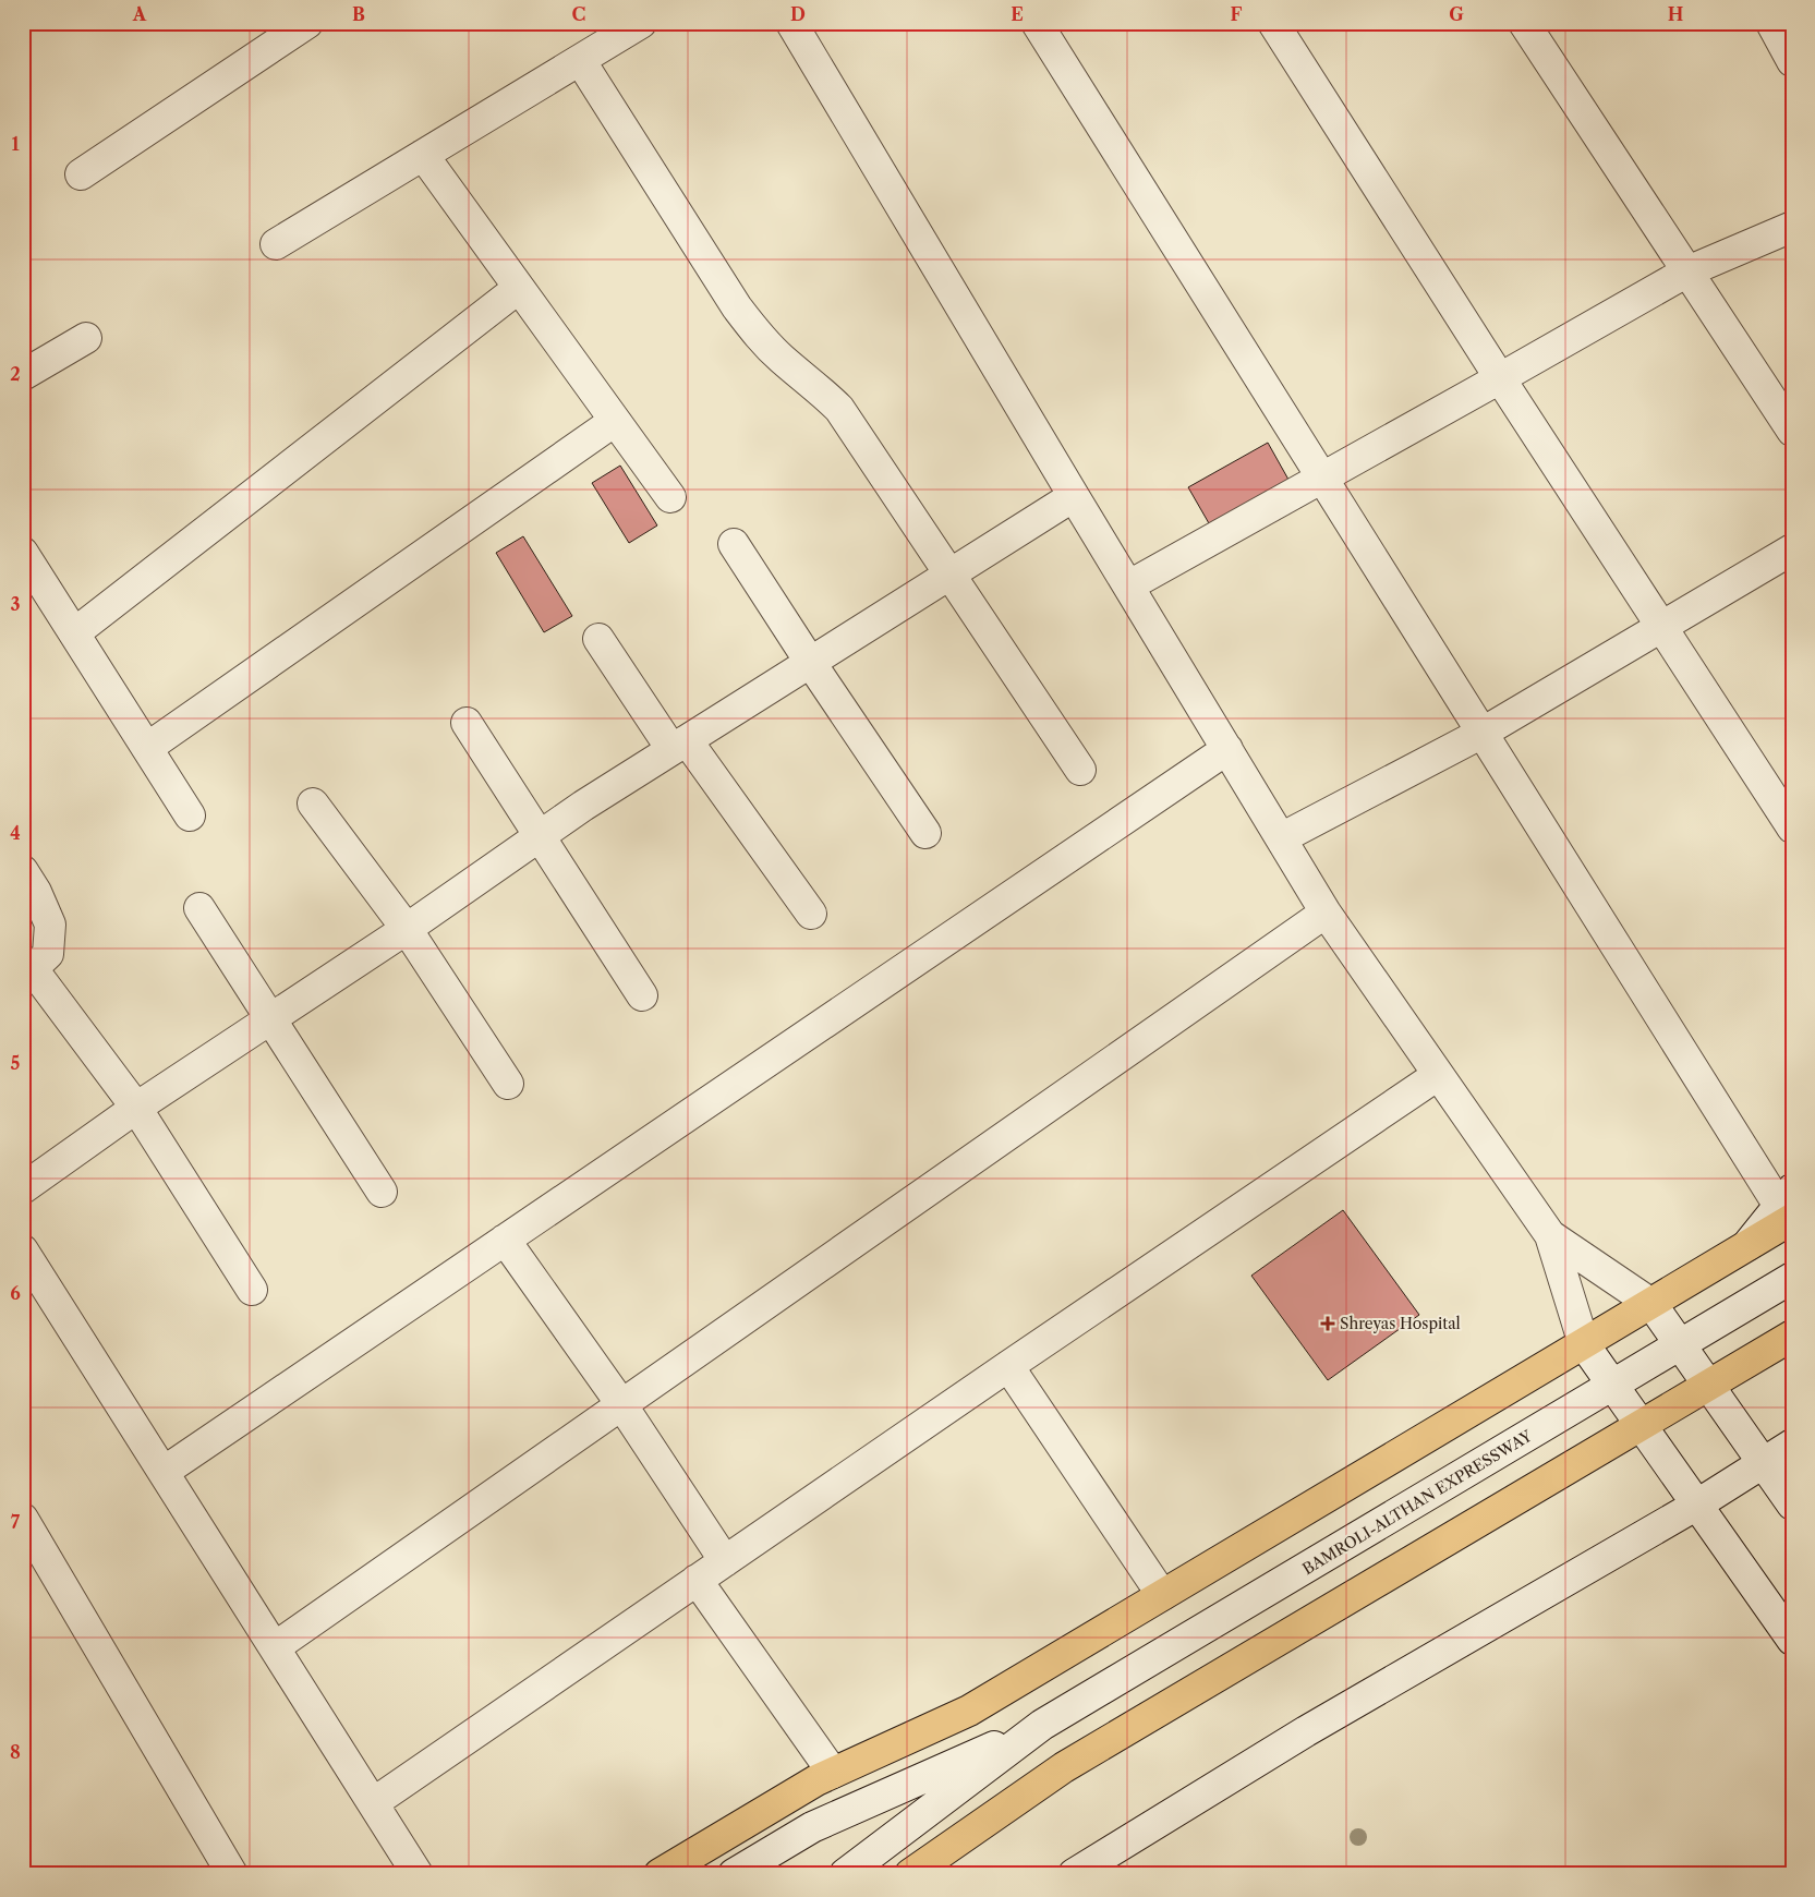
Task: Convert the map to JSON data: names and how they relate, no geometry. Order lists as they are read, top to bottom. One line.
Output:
{"streets":{"street":["BAMROLI-ALTHAN EXPRESSWAY"]},"places":{"health":["Shreyas Hospital"]},"grid":{"columns":["A","B","C","D","E","F","G","H"],"rows":["1","2","3","4","5","6","7","8"]}}
